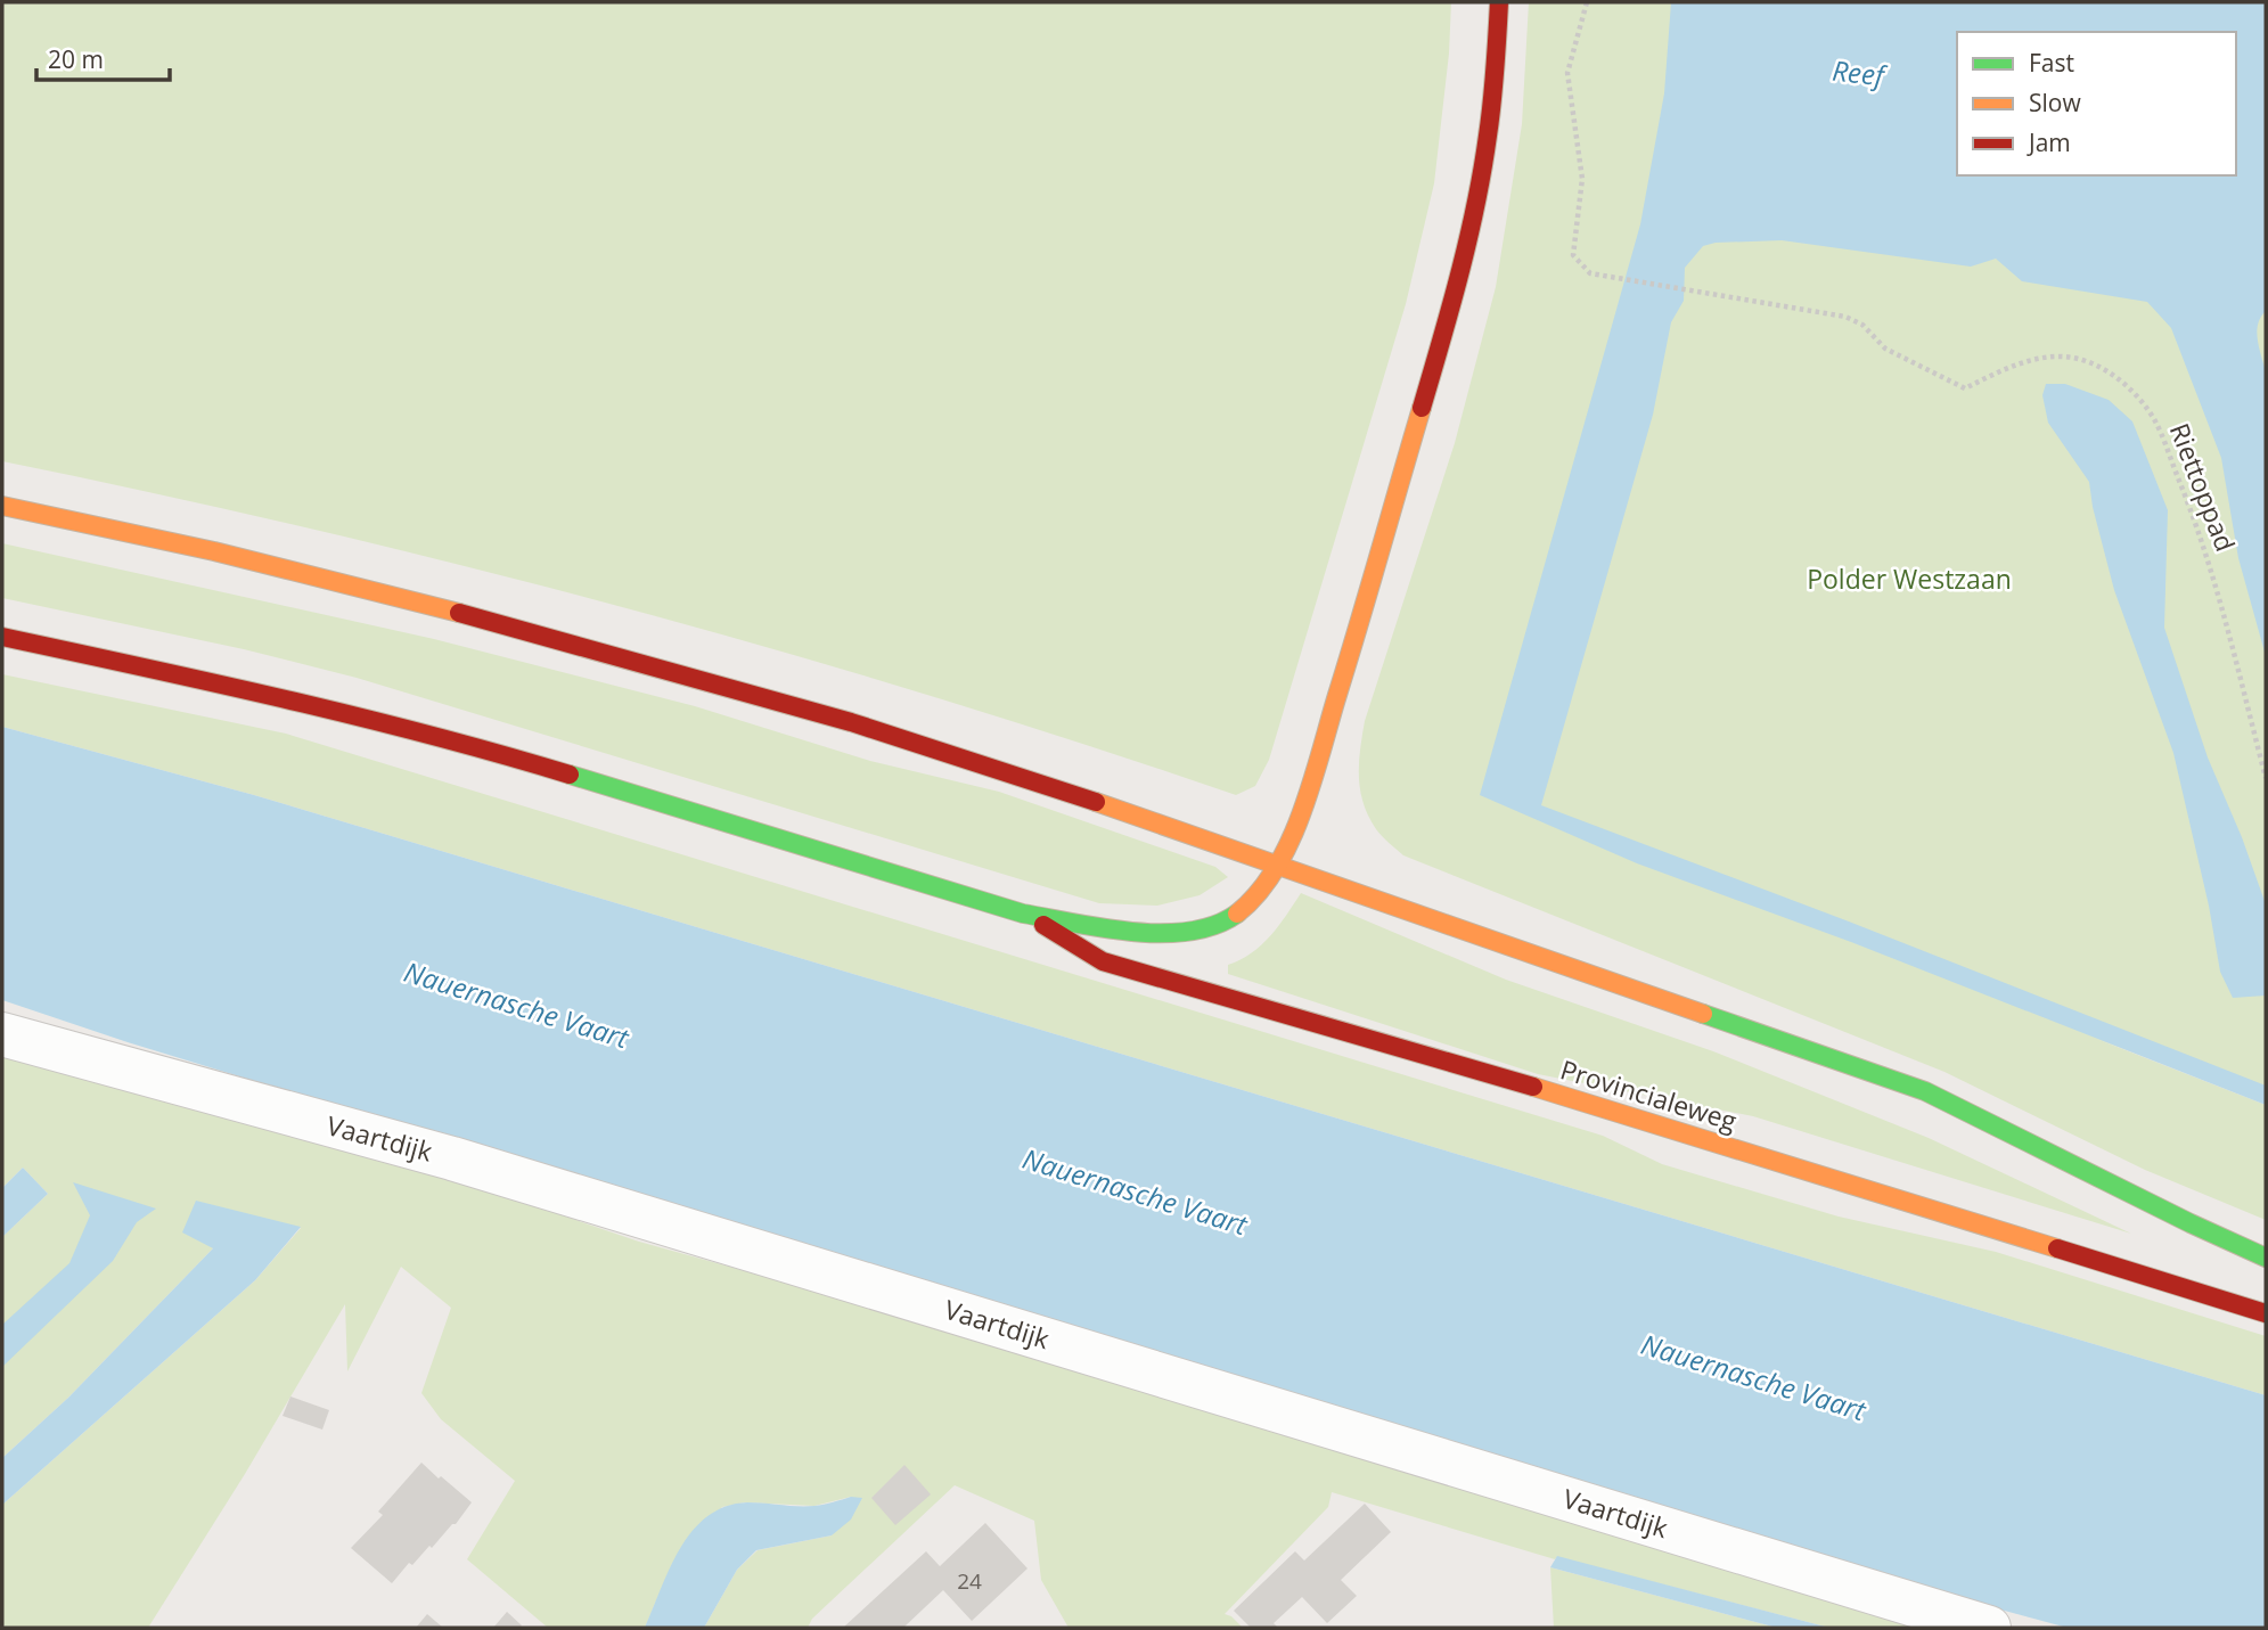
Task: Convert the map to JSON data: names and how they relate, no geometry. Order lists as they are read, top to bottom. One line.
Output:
{"streets":{"highway":["Provincialeweg"],"street":["Vaartdijk"],"path":["Riettoppad"]},"water":["Reef","Nauernasche Vaart"],"parks":["Polder Westzaan"],"house_numbers":["24"],"legend":["Fast","Slow","Jam"],"scale_bar":"20 m"}
